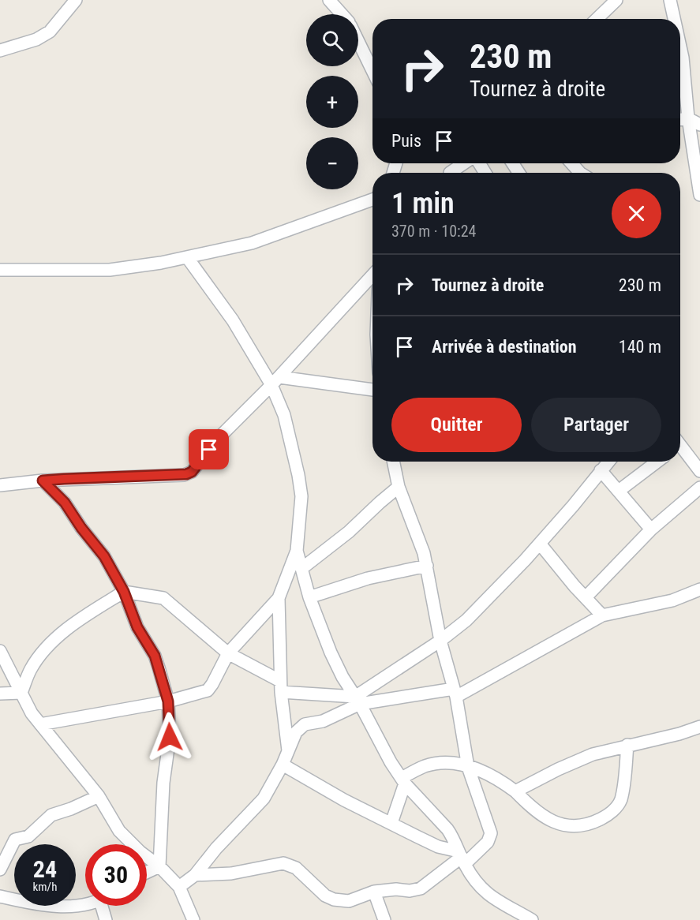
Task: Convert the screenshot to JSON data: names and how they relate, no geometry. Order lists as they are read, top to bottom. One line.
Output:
{"page":{"map_buttons":["+","−"],"turn":["230 m","Tournez à droite"],"then":"Puis","heading":["1 min","370 m · 10:24"],"list":[{"name":"Tournez à droite","value":"230 m"},{"name":"Arrivée à destination","value":"140 m"}],"buttons":["Quitter","Partager"],"speed":"24 km/h","limit":"30"}}
